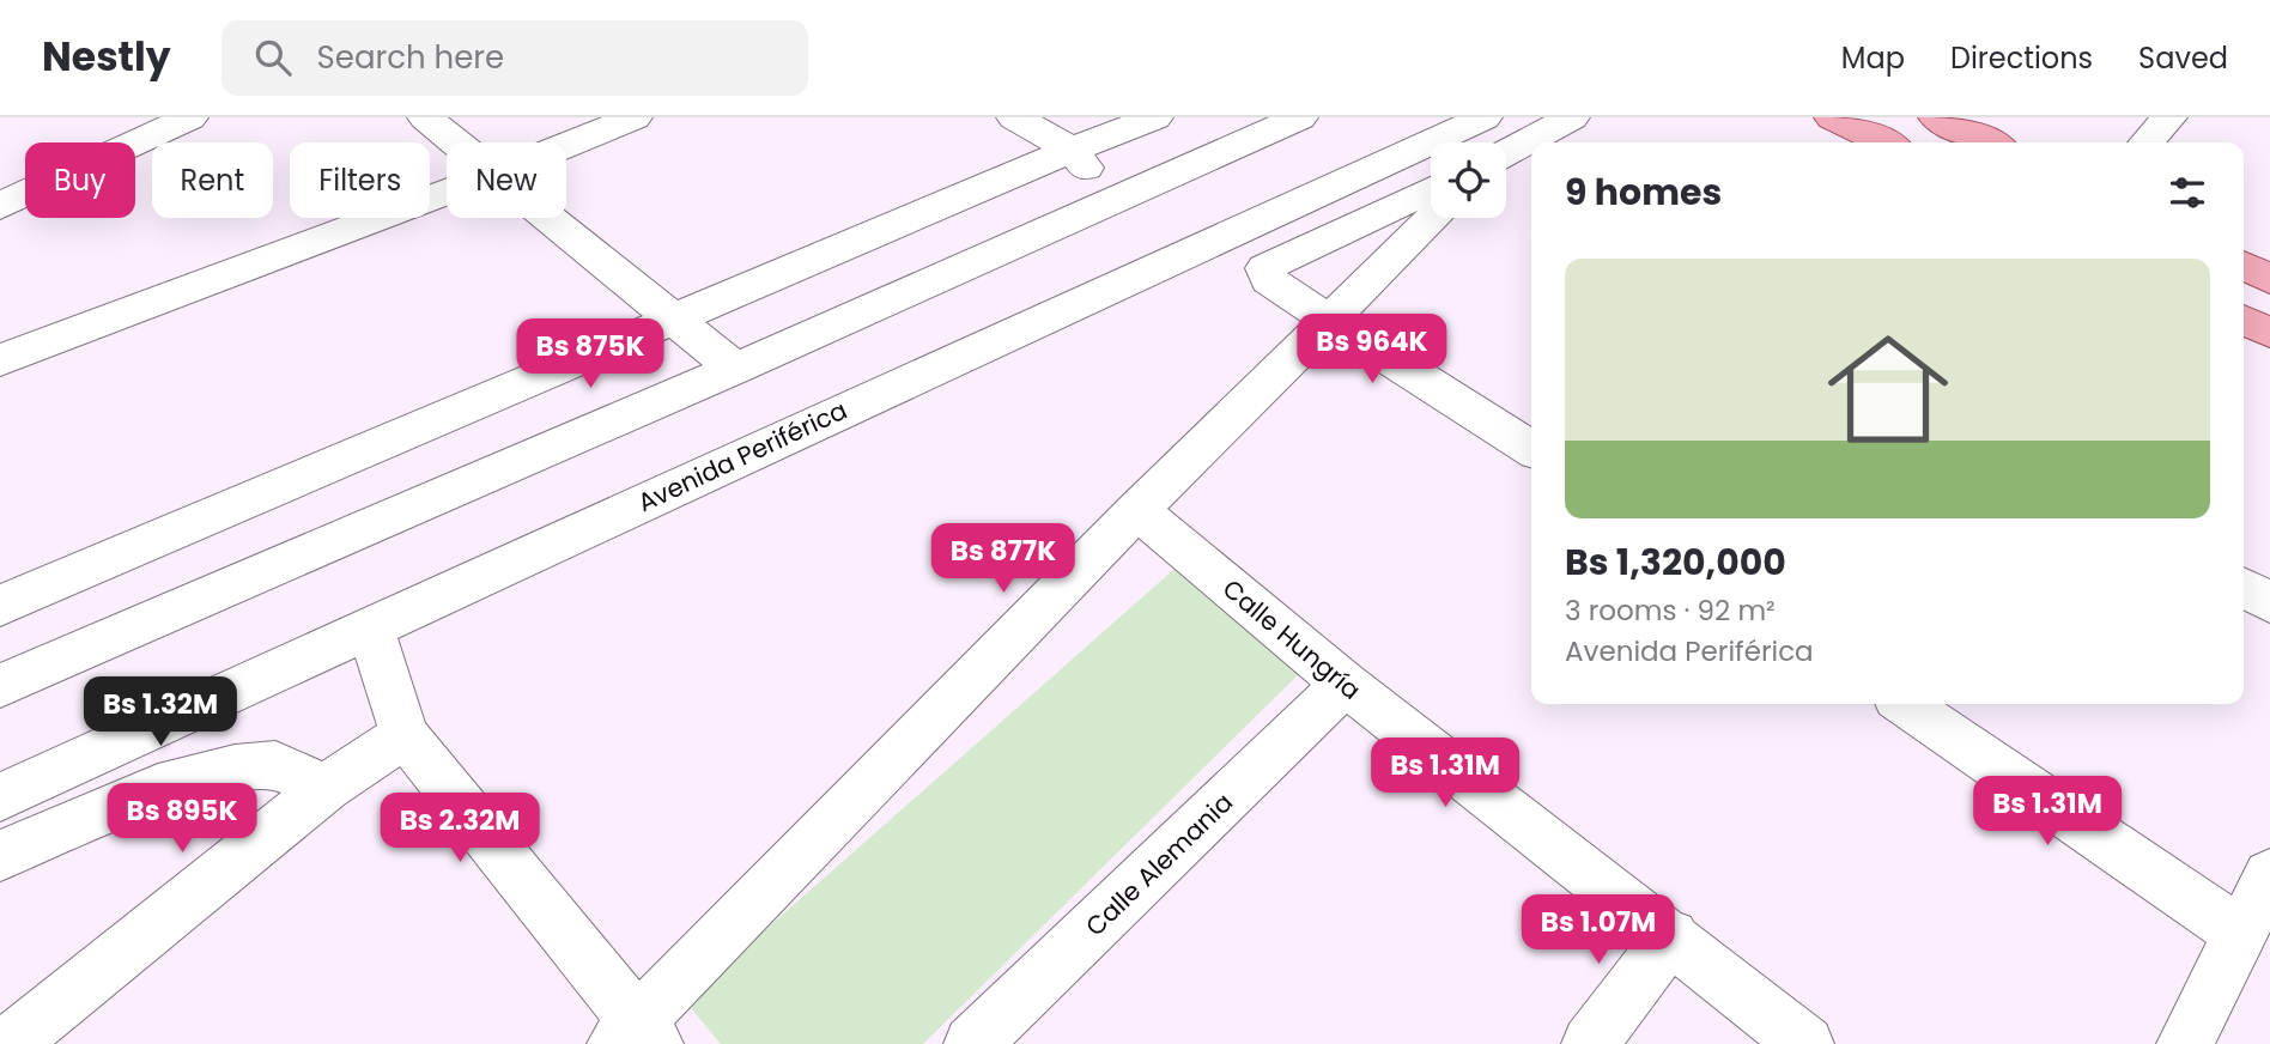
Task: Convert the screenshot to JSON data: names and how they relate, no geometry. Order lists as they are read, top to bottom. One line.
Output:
{"streets":{"street":["Avenida Periférica","Calle Hungría","Calle Alemania"]},"crossings":[["Calle Hungría","Calle Alemania"]],"page":{"header":"Nestly","search":"Search here","nav":["Map","Directions","Saved"],"chip":["Buy","Rent","Filters","New"],"heading":"9 homes","list":[{"name":"Bs 1,320,000","note":"3 rooms · 92 m² · Avenida Periférica"}],"price":["Bs 964K","Bs 875K","Bs 877K","Bs 1.32M","Bs 1.31M","Bs 1.31M","Bs 895K","Bs 2.32M","Bs 1.07M"]}}
